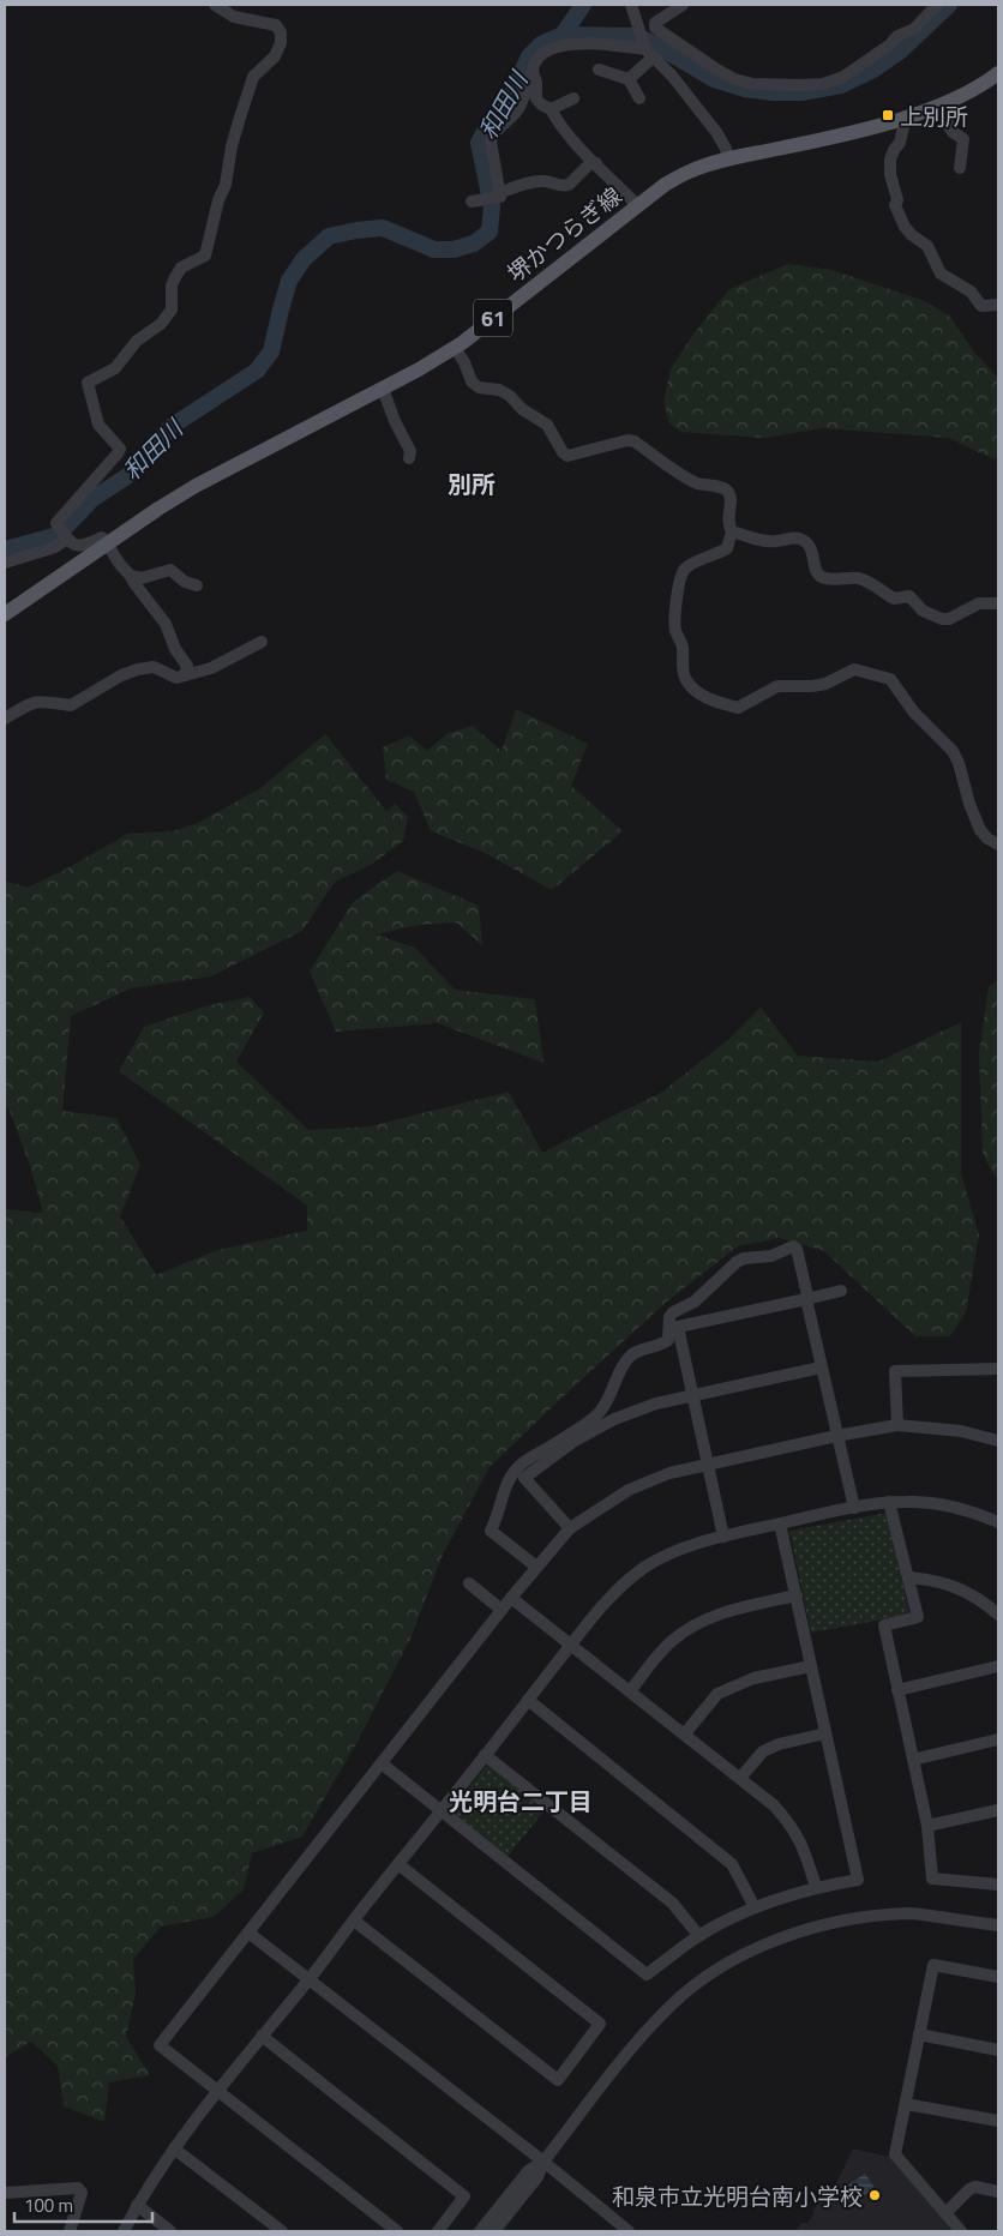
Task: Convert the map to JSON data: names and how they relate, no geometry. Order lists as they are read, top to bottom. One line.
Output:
{"streets":{"main road":["堺かつらぎ線","61"]},"districts":["別所","光明台二丁目"],"water":["和田川"],"places":{"transit":["上別所"],"other":["和泉市立光明台南小学校"]},"scale_bar":"100 m"}
